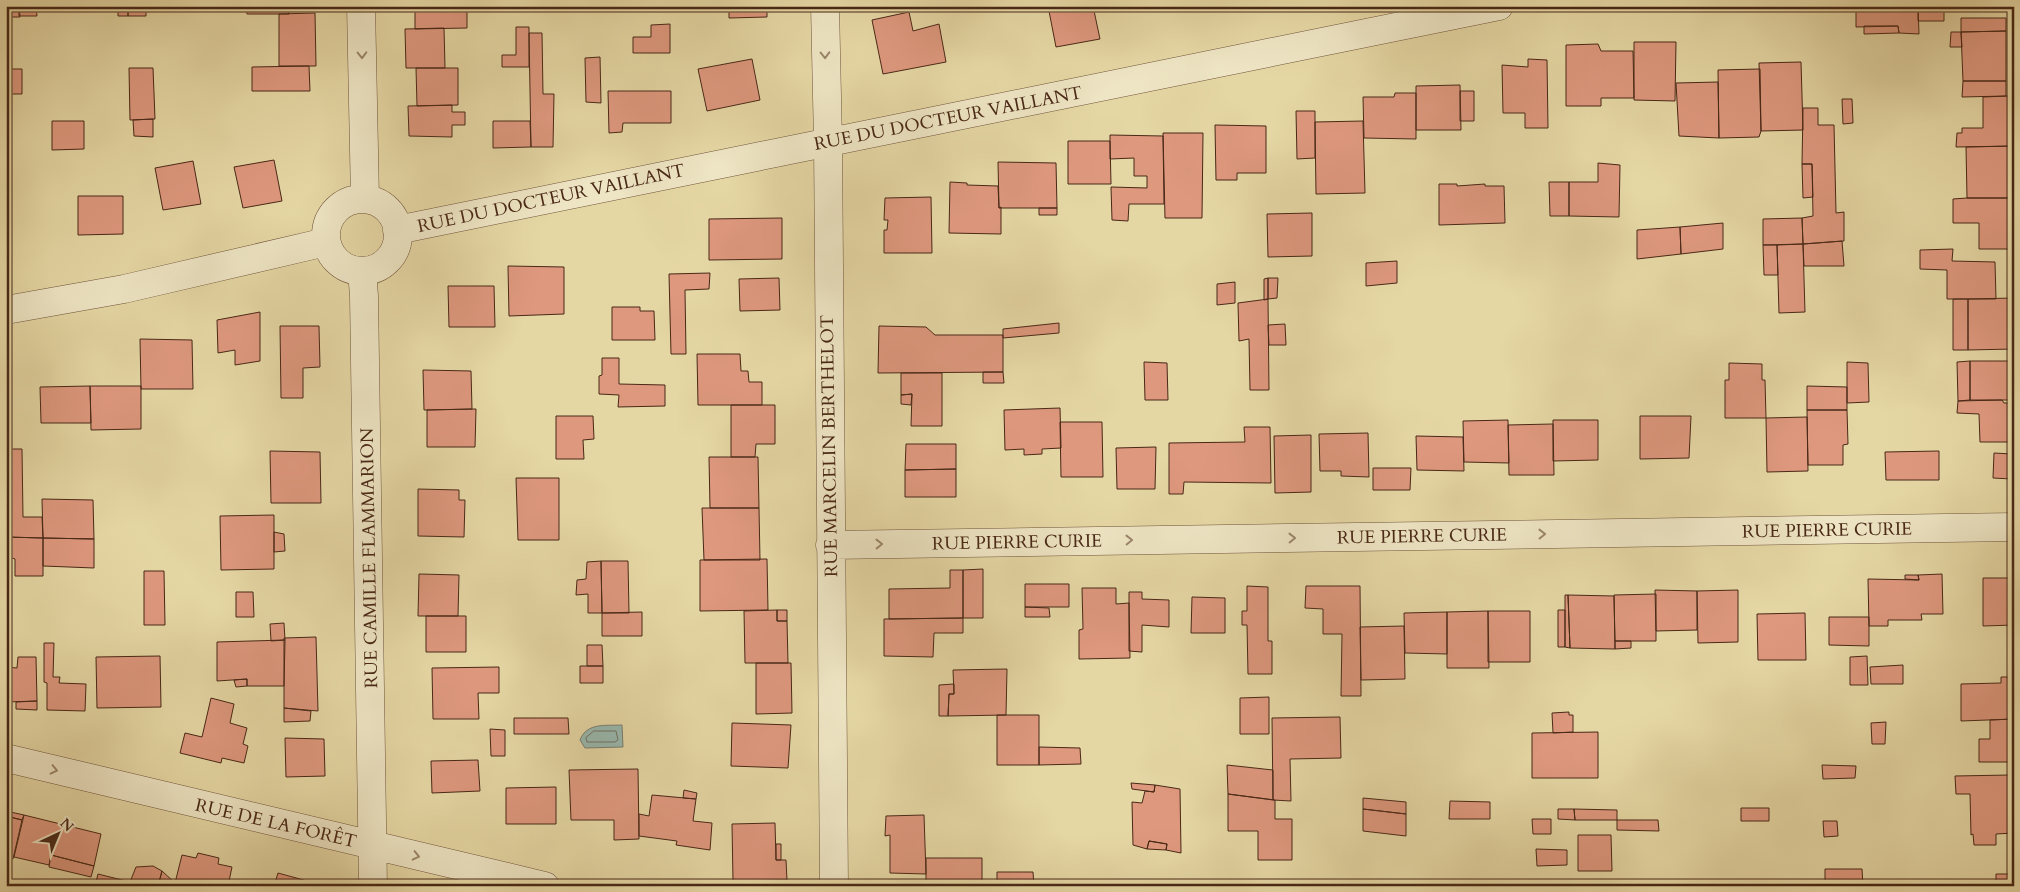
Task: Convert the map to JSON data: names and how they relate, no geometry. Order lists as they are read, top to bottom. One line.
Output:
{"streets":{"street":["RUE DU DOCTEUR VAILLANT","RUE MARCELIN BERTHELOT","RUE PIERRE CURIE","RUE CAMILLE FLAMMARION","RUE DE LA FORÊT"]},"crossings":[["RUE DU DOCTEUR VAILLANT","RUE MARCELIN BERTHELOT"],["RUE DU DOCTEUR VAILLANT","RUE CAMILLE FLAMMARION"],["RUE MARCELIN BERTHELOT","RUE PIERRE CURIE"],["RUE CAMILLE FLAMMARION","RUE DE LA FORÊT"]],"one_way":["RUE PIERRE CURIE","RUE DE LA FORÊT"],"north":"top right"}
